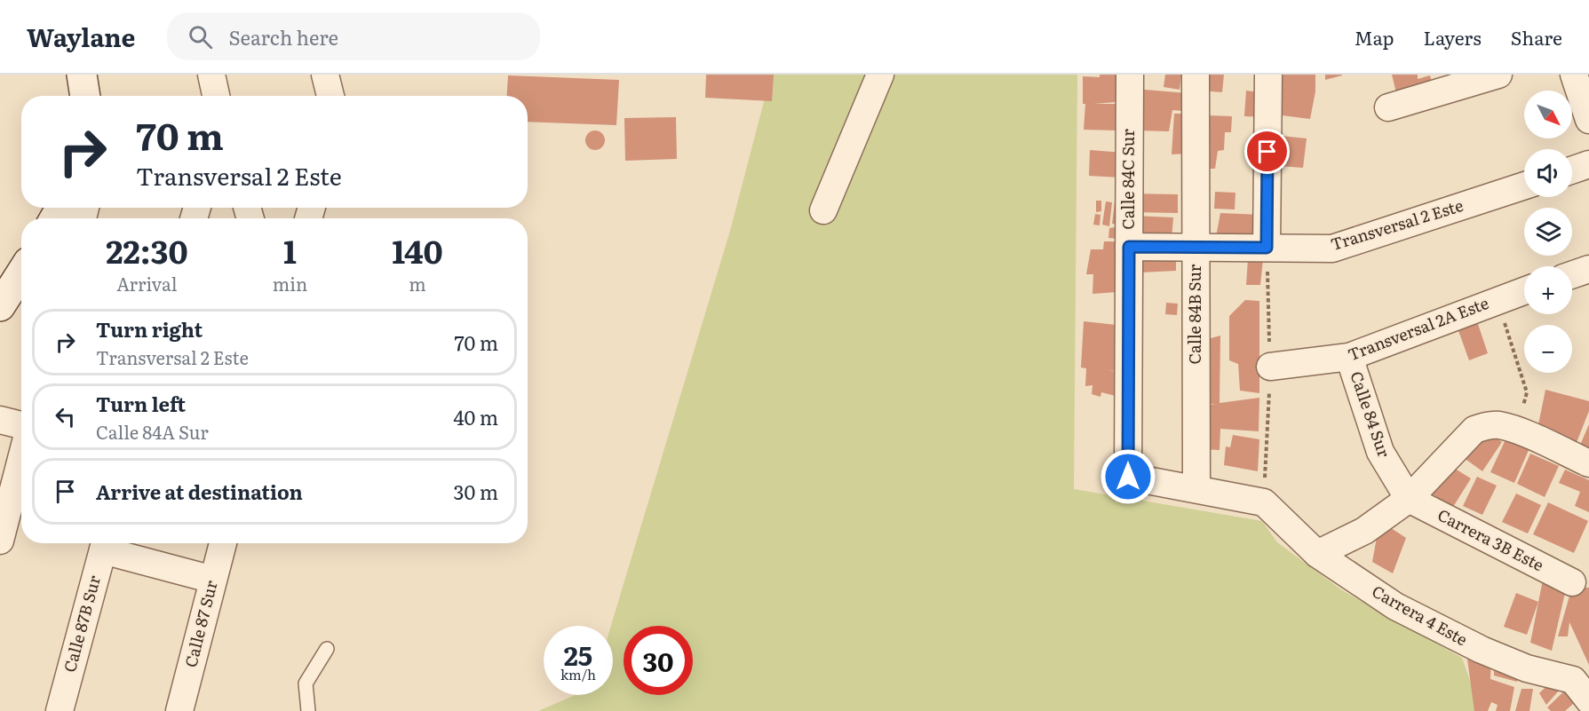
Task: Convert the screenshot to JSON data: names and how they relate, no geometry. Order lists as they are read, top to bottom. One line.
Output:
{"streets":{"street":["Calle 84C Sur","Transversal 2 Este","Calle 84B Sur","Transversal 2A Este","Calle 84 Sur","Carrera 3B Este","Carrera 4 Este","Calle 87B Sur","Calle 87 Sur"]},"crossings":[["Calle 84C Sur","Transversal 2 Este"],["Calle 84C Sur","Calle 84B Sur"],["Calle 84C Sur","Carrera 4 Este"],["Transversal 2 Este","Calle 84B Sur"],["Calle 84B Sur","Carrera 4 Este"],["Transversal 2A Este","Calle 84 Sur"],["Calle 84 Sur","Carrera 3B Este"]],"north":"bottom right","page":{"header":"Waylane","search":"Search here","nav":["Map","Layers","Share"],"map_buttons":["+","−"],"turn":["70 m","Transversal 2 Este"],"eta":["22:30","Arrival","1","min","140","m"],"list":[{"name":"Turn right","note":"Transversal 2 Este","value":"70 m"},{"name":"Turn left","note":"Calle 84A Sur","value":"40 m"},{"name":"Arrive at destination","value":"30 m"}],"speed":"25 km/h","limit":"30"}}
